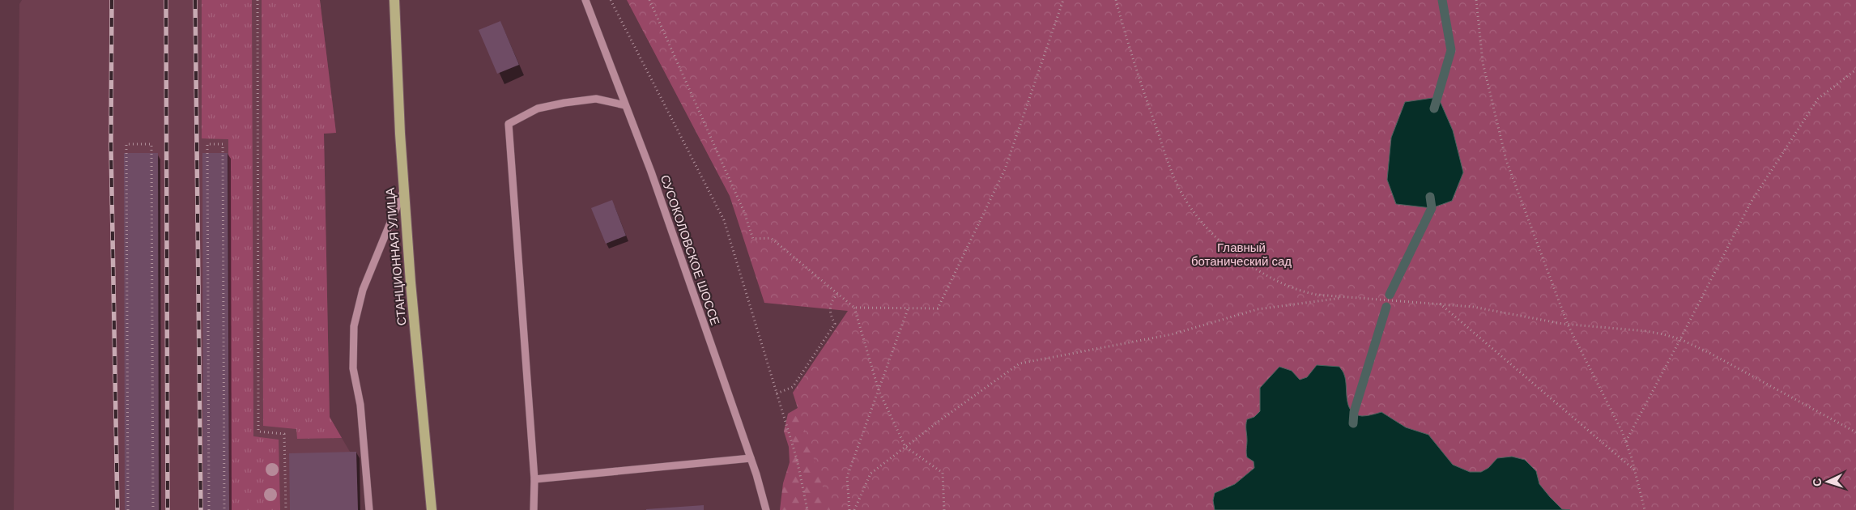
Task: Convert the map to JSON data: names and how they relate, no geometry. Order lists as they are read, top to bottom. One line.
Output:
{"streets":{"main road":["СТАНЦИОННАЯ УЛИЦА"],"street":["СУСОКОЛОВСКОЕ ШОССЕ"]},"parks":["Главный ботанический сад"],"north":"left"}
